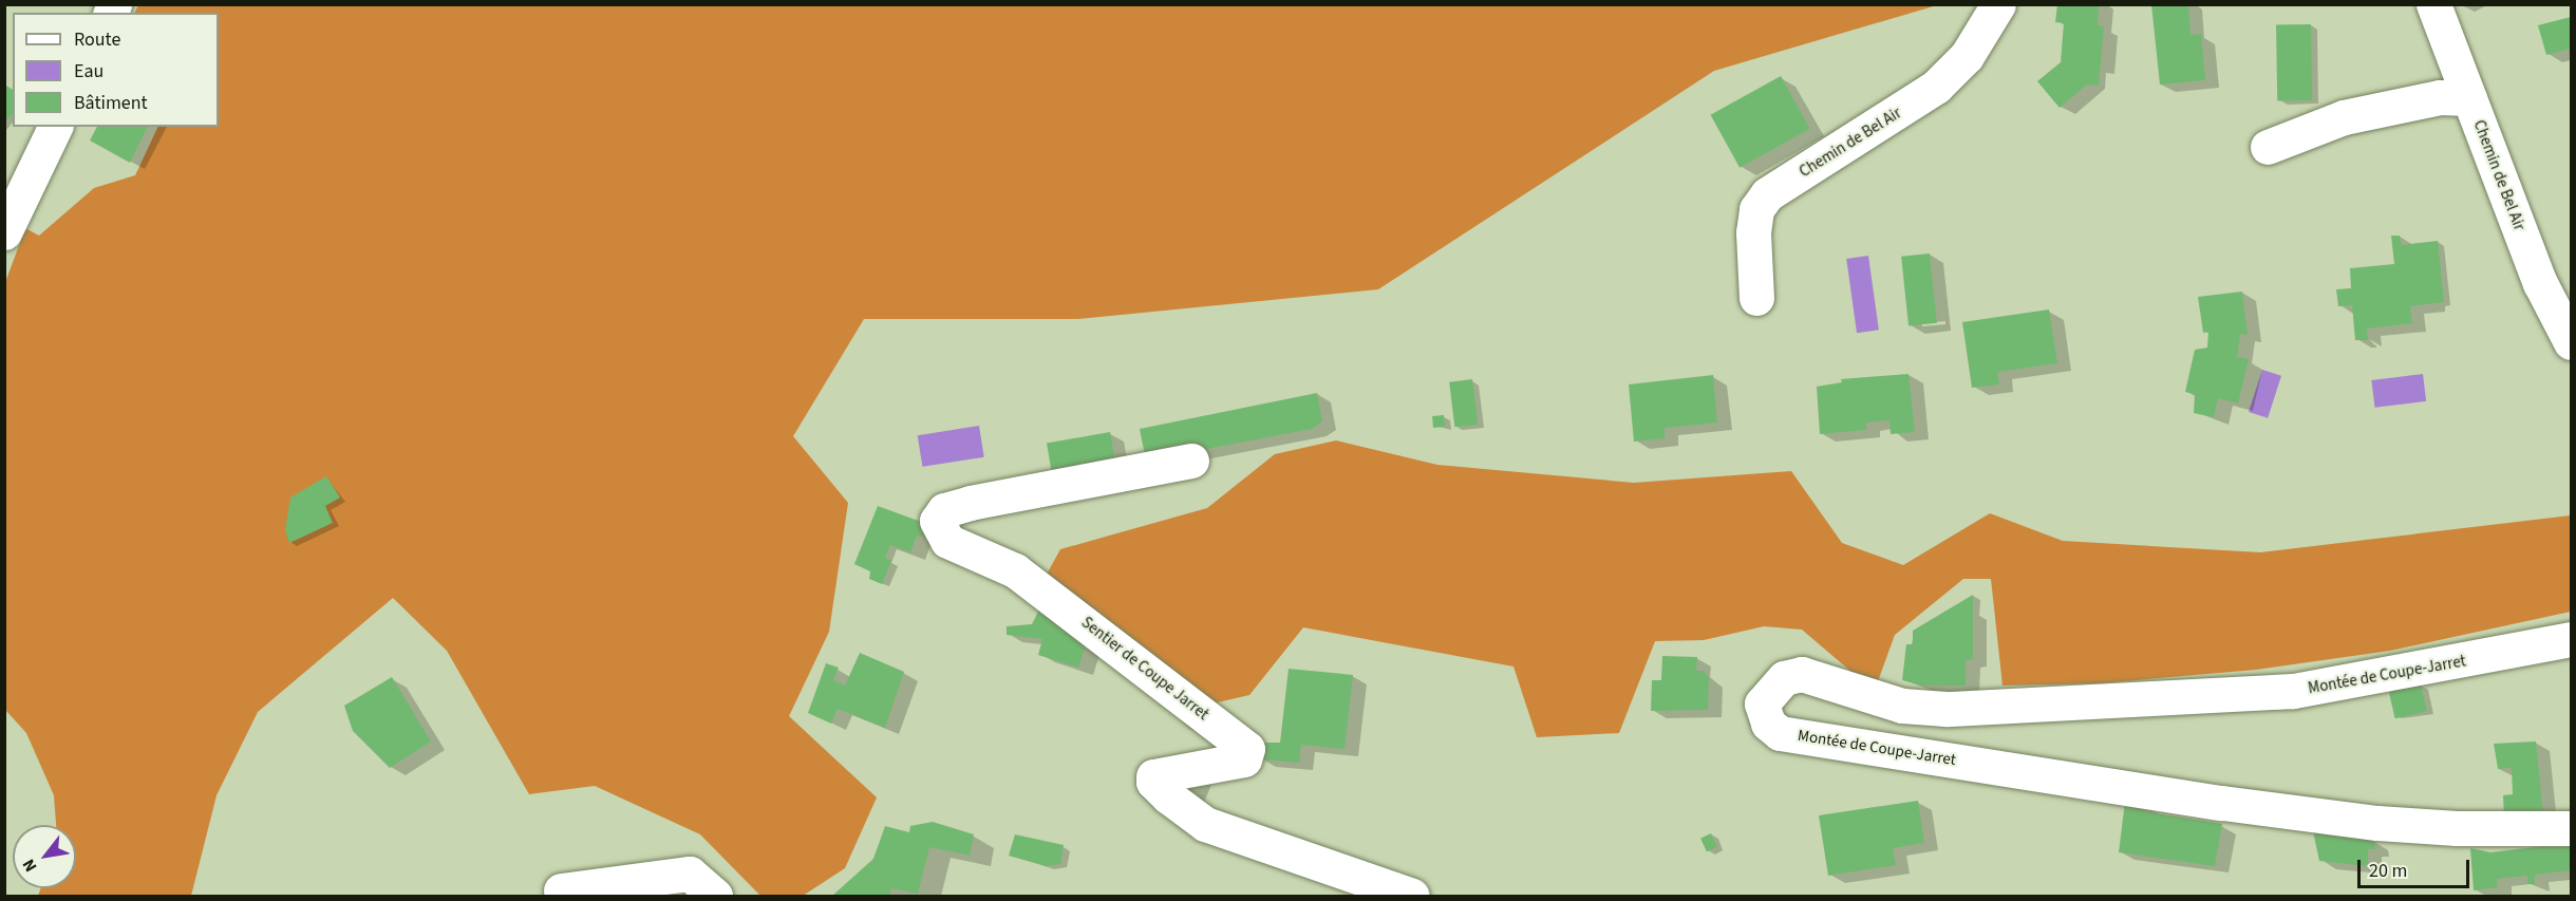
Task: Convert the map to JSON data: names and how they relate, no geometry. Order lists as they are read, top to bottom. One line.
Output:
{"streets":{"street":["Chemin de Bel Air","Sentier de Coupe Jarret","Montée de Coupe-Jarret"]},"legend":["Route","Eau","Bâtiment"],"scale_bar":"20 m","north":"bottom left"}
